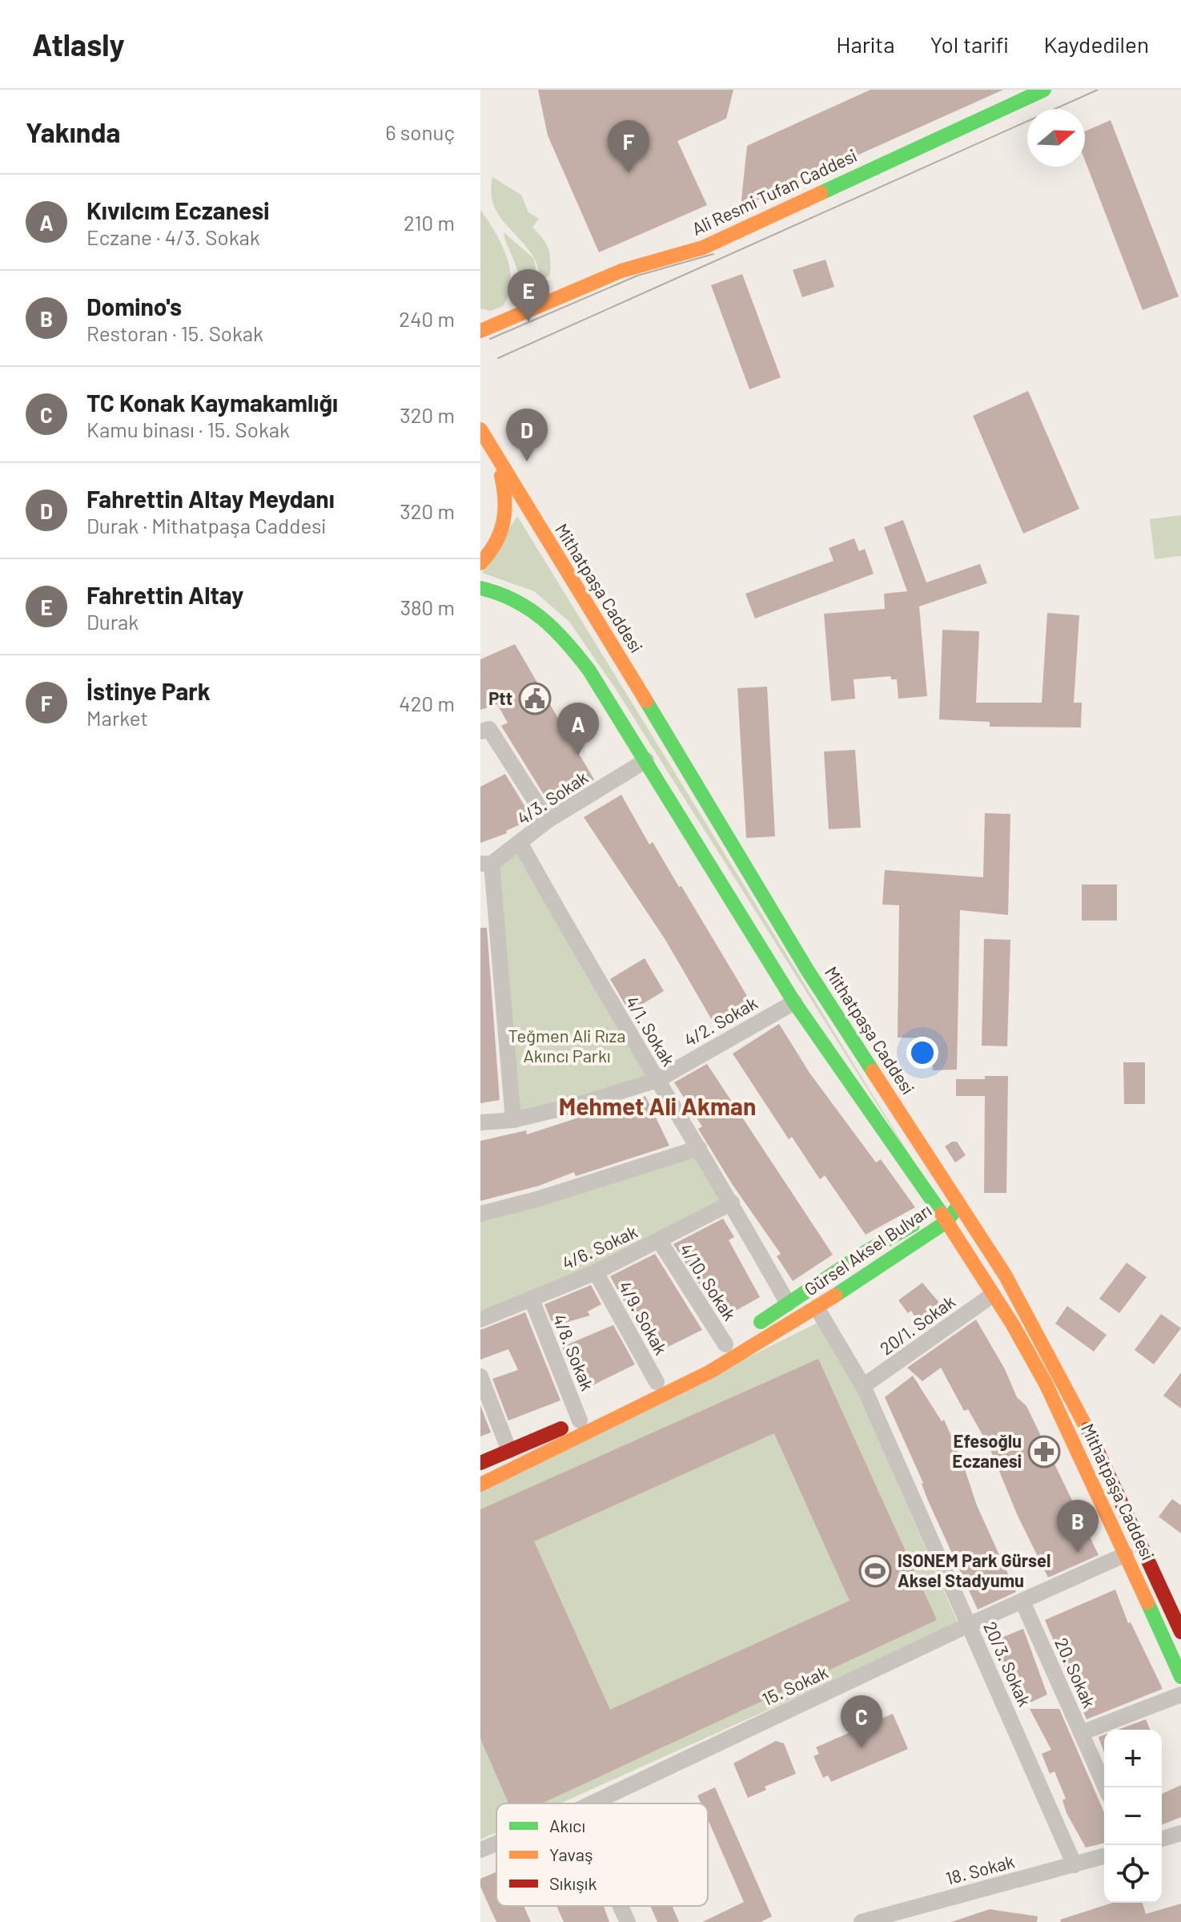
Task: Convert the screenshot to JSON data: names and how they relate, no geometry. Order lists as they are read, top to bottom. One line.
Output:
{"streets":{"main road":["Ali Resmi Tufan Caddesi","Mithatpaşa Caddesi","Gürsel Aksel Bulvarı"],"street":["4/3. Sokak","4/2. Sokak","4/1. Sokak","4/6. Sokak","4/10. Sokak","4/9. Sokak","20/1. Sokak","4/8. Sokak","20/3. Sokak","20. Sokak","15. Sokak","18. Sokak"]},"crossings":[["Mithatpaşa Caddesi","4/3. Sokak"],["Mithatpaşa Caddesi","4/2. Sokak"],["Mithatpaşa Caddesi","Gürsel Aksel Bulvarı"],["Mithatpaşa Caddesi","20/1. Sokak"],["Mithatpaşa Caddesi","15. Sokak"],["4/3. Sokak","4/1. Sokak"],["4/2. Sokak","4/1. Sokak"],["4/1. Sokak","4/6. Sokak"],["4/1. Sokak","Gürsel Aksel Bulvarı"],["4/6. Sokak","4/10. Sokak"],["4/6. Sokak","4/9. Sokak"],["4/6. Sokak","4/8. Sokak"],["Gürsel Aksel Bulvarı","4/10. Sokak"],["Gürsel Aksel Bulvarı","20/3. Sokak"],["20/1. Sokak","20/3. Sokak"],["20/3. Sokak","15. Sokak"],["20/3. Sokak","18. Sokak"],["20. Sokak","15. Sokak"]],"districts":["Mehmet Ali Akman"],"parks":["Teğmen Ali Rıza Akıncı Parkı"],"places":{"public building":["Ptt"],"pharmacy":["Efesoğlu Eczanesi"],"sports":["ISONEM Park Gürsel Aksel Stadyumu"]},"legend":["Akıcı","Yavaş","Sıkışık"],"north":"right","page":{"header":"Atlasly","nav":["Harita","Yol tarifi","Kaydedilen"],"heading":["Yakında","6 sonuç"],"pins":["F","E","D","A","B","C"],"list":[{"mark":"A","name":"Kıvılcım Eczanesi","note":"Eczane · 4/3. Sokak","value":"210 m"},{"mark":"B","name":"Domino's","note":"Restoran · 15. Sokak","value":"240 m"},{"mark":"C","name":"TC Konak Kaymakamlığı","note":"Kamu binası · 15. Sokak","value":"320 m"},{"mark":"D","name":"Fahrettin Altay Meydanı","note":"Durak · Mithatpaşa Caddesi","value":"320 m"},{"mark":"E","name":"Fahrettin Altay","note":"Durak","value":"380 m"},{"mark":"F","name":"İstinye Park","note":"Market","value":"420 m"}],"map_buttons":["+","−"]}}
